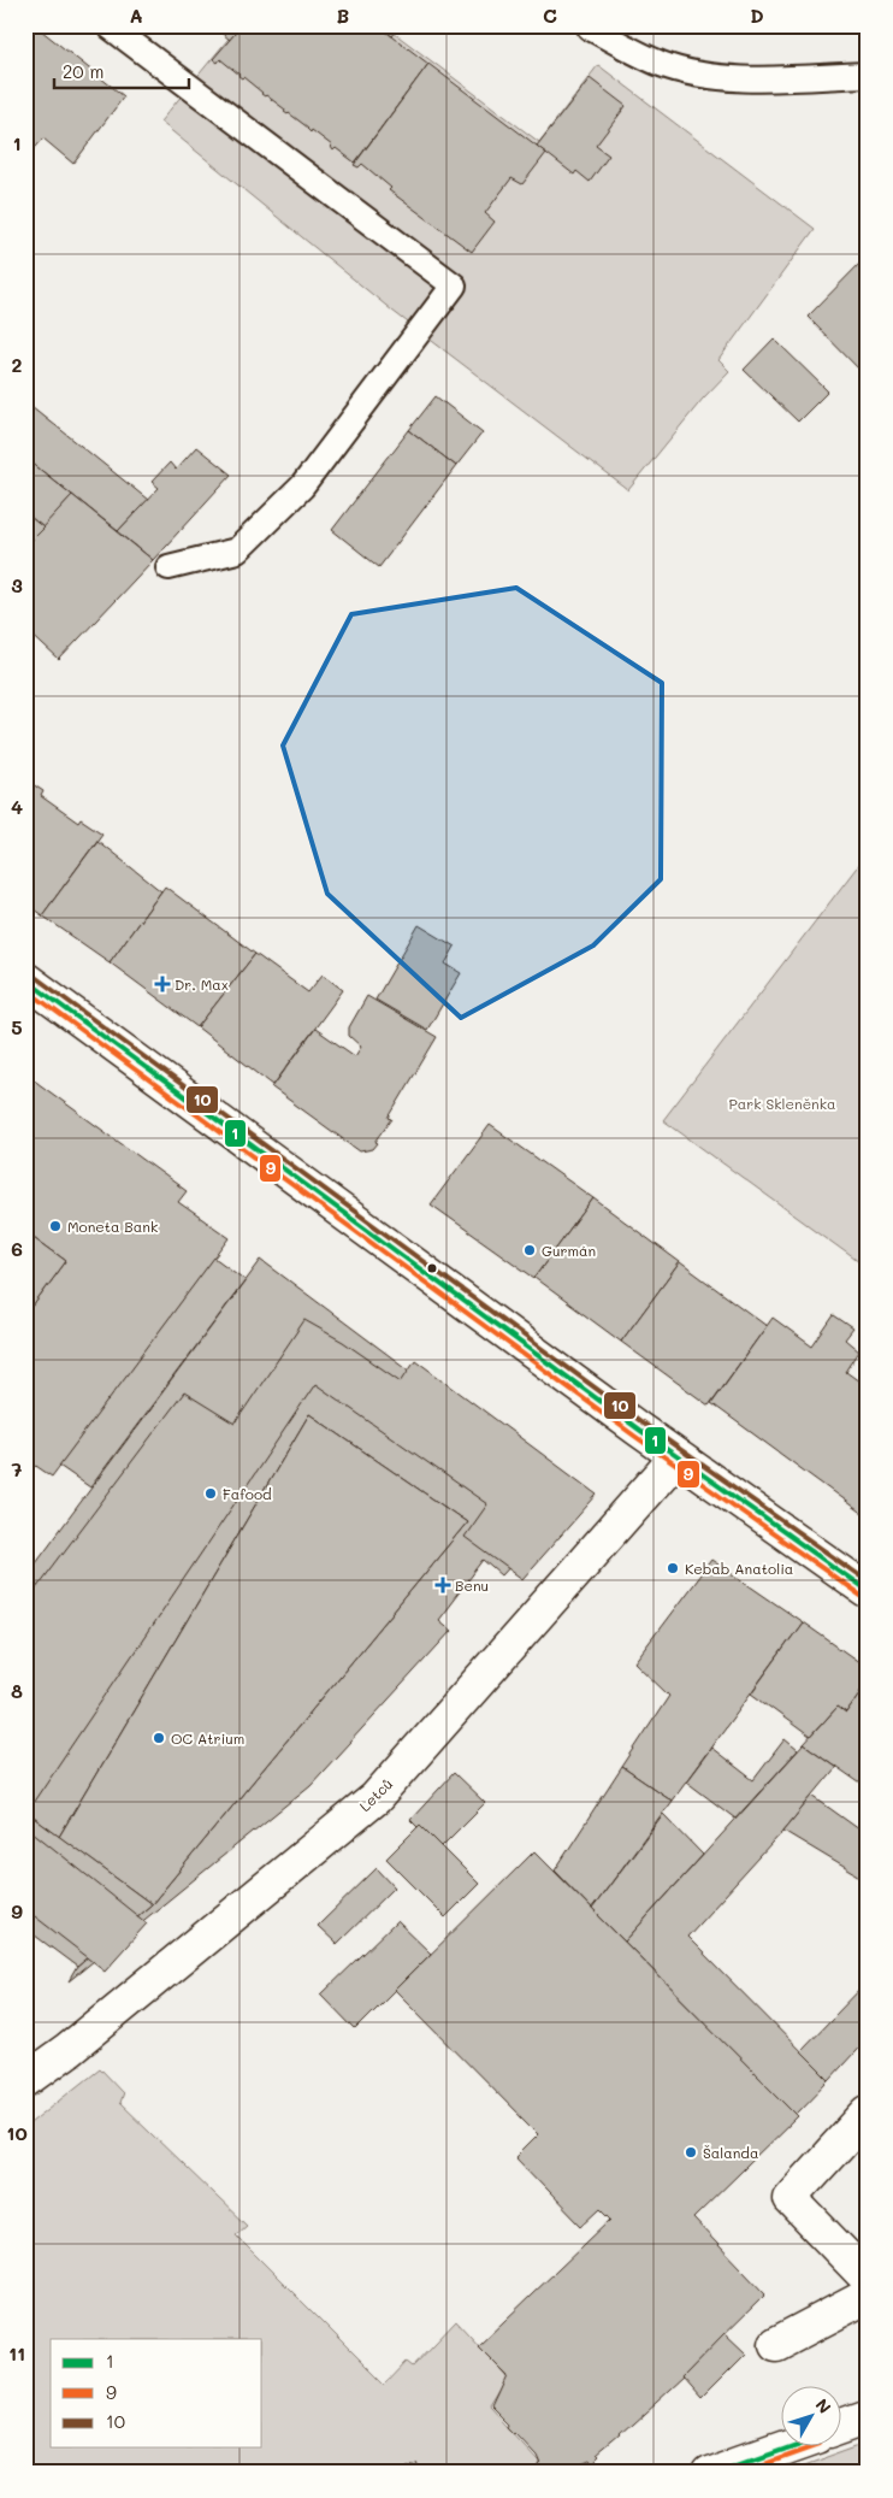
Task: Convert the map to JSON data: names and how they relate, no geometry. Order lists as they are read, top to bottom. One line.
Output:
{"streets":{"street":["Letců"]},"parks":["Park Skleněnka"],"places":{"health":["Dr. Max","Benu"],"other":["Moneta Bank","Gurmán","Fafood","Kebab Anatolia","OC Atrium","Šalanda"]},"lines":["transit line 10","transit line 1","transit line 9"],"legend":["1","9","10"],"scale_bar":"20 m","north":"top right","grid":{"columns":["A","B","C","D"],"rows":["1","2","3","4","5","6","7","8","9","10","11"]}}
